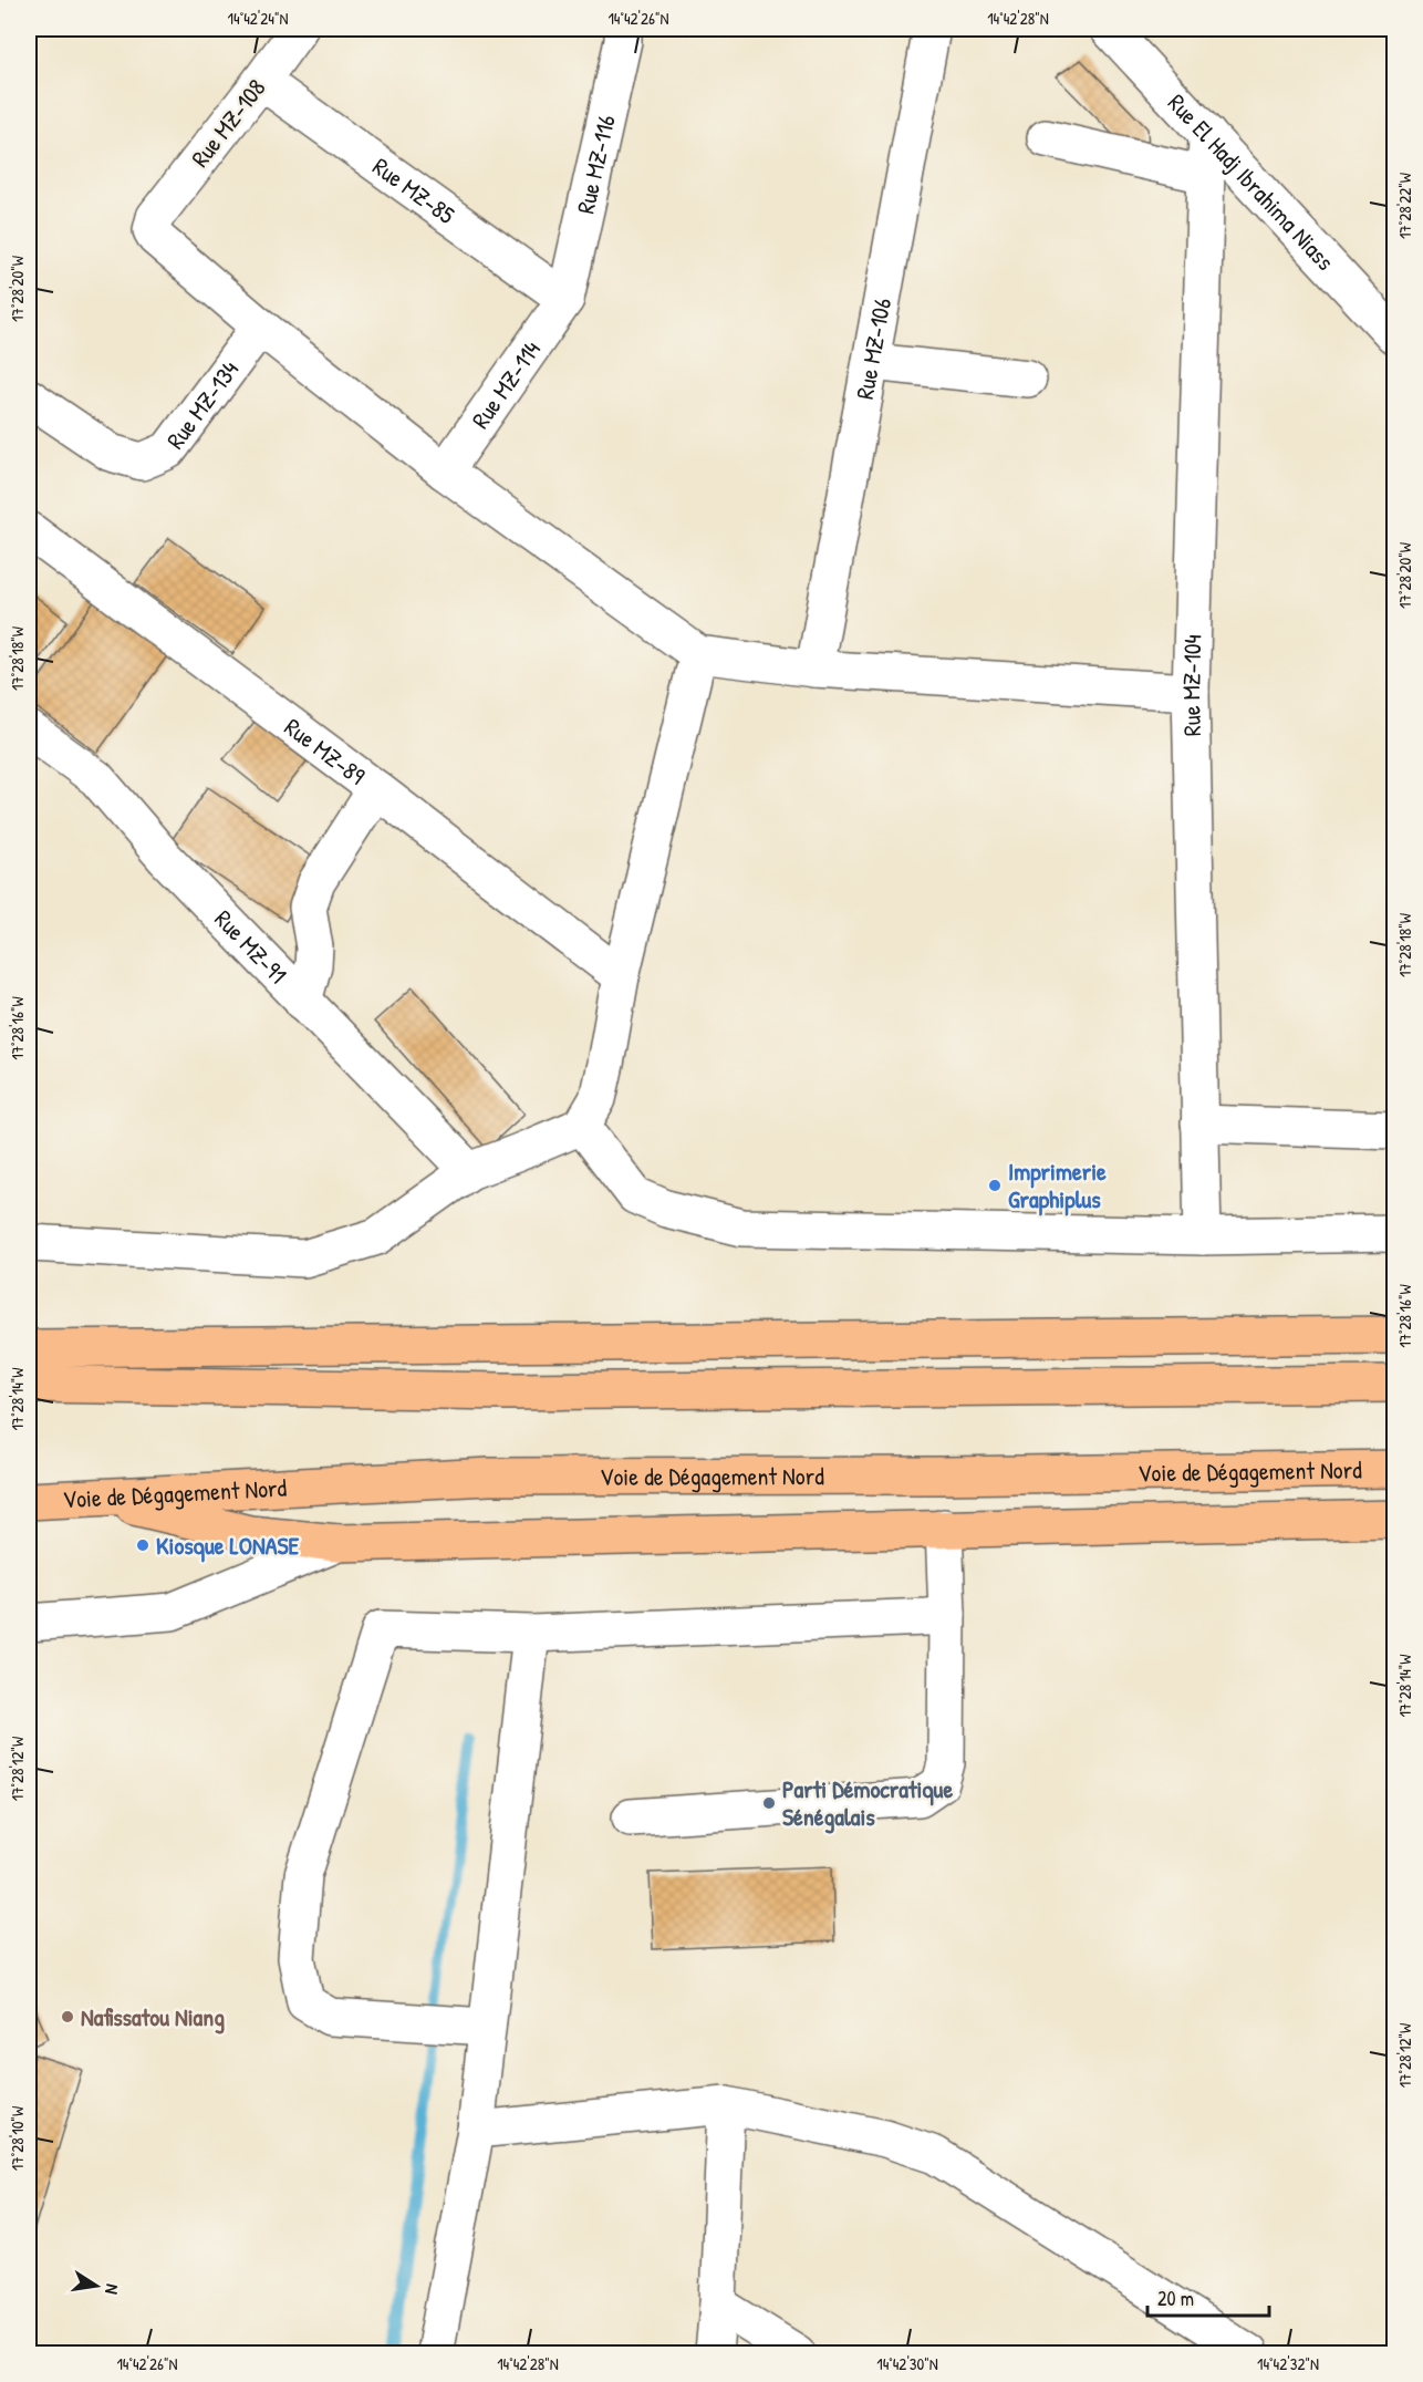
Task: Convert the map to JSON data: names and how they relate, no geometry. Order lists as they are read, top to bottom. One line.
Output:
{"streets":{"highway":["Voie de Dégagement Nord"],"street":["Rue MZ-108","Rue MZ-116","Rue El Hadj Ibrahima Niass","Rue MZ-85","Rue MZ-106","Rue MZ-114","Rue MZ-134","Rue MZ-104","Rue MZ-89","Rue MZ-91"]},"crossings":[["Rue MZ-108","Rue MZ-85"],["Rue MZ-108","Rue MZ-134"],["Rue MZ-116","Rue MZ-85"],["Rue MZ-116","Rue MZ-114"],["Rue El Hadj Ibrahima Niass","Rue MZ-104"],["Rue MZ-85","Rue MZ-114"]],"places":["Imprimerie Graphiplus","Kiosque LONASE","Parti Démocratique Sénégalais","Nafissatou Niang"],"scale_bar":"20 m","north":"right","coordinates":["14°42'24\"N","14°42'26\"N","14°42'28\"N","17°28'22\"W","17°28'20\"W","17°28'18\"W","17°28'16\"W","17°28'14\"W","17°28'12\"W","17°28'10\"W","14°42'30\"N","14°42'32\"N"]}
